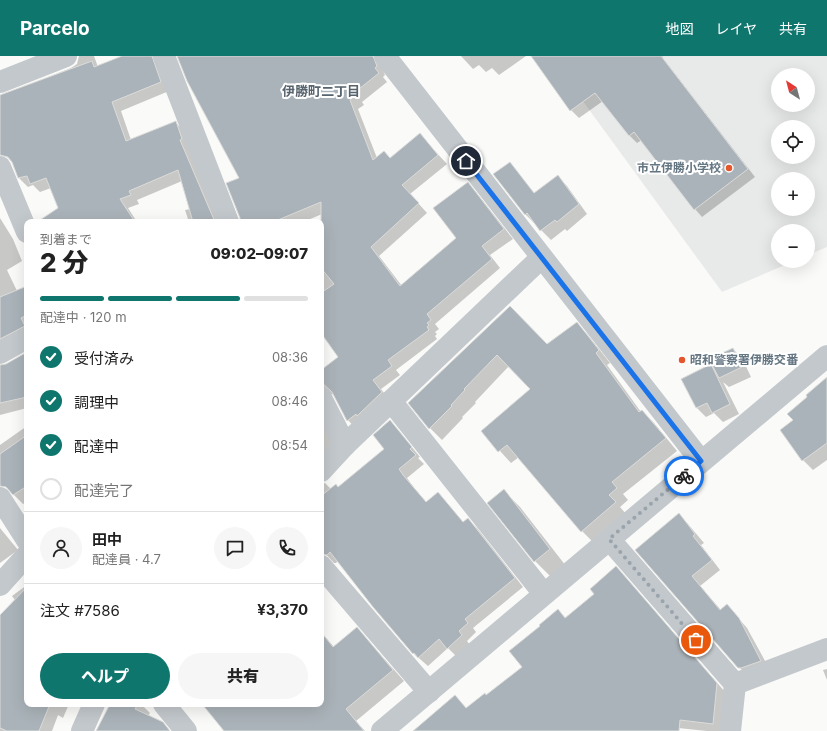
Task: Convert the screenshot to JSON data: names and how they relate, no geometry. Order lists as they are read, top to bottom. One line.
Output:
{"districts":["伊勝町二丁目"],"places":["市立伊勝小学校","昭和警察署伊勝交番"],"north":"top left","page":{"header":"Parcelo","nav":["地図","レイヤ","共有"],"map_buttons":["+","−"],"heading":["2 分","到着まで","09:02–09:07"],"panel":["田中","配達員 · 4.7","注文 #7586","¥3,370"],"bar":"配達中 · 120 m","list":[["受付済み","08:36"],["調理中","08:46"],["配達中","08:54"],"配達完了"],"buttons":["ヘルプ","共有"]}}
